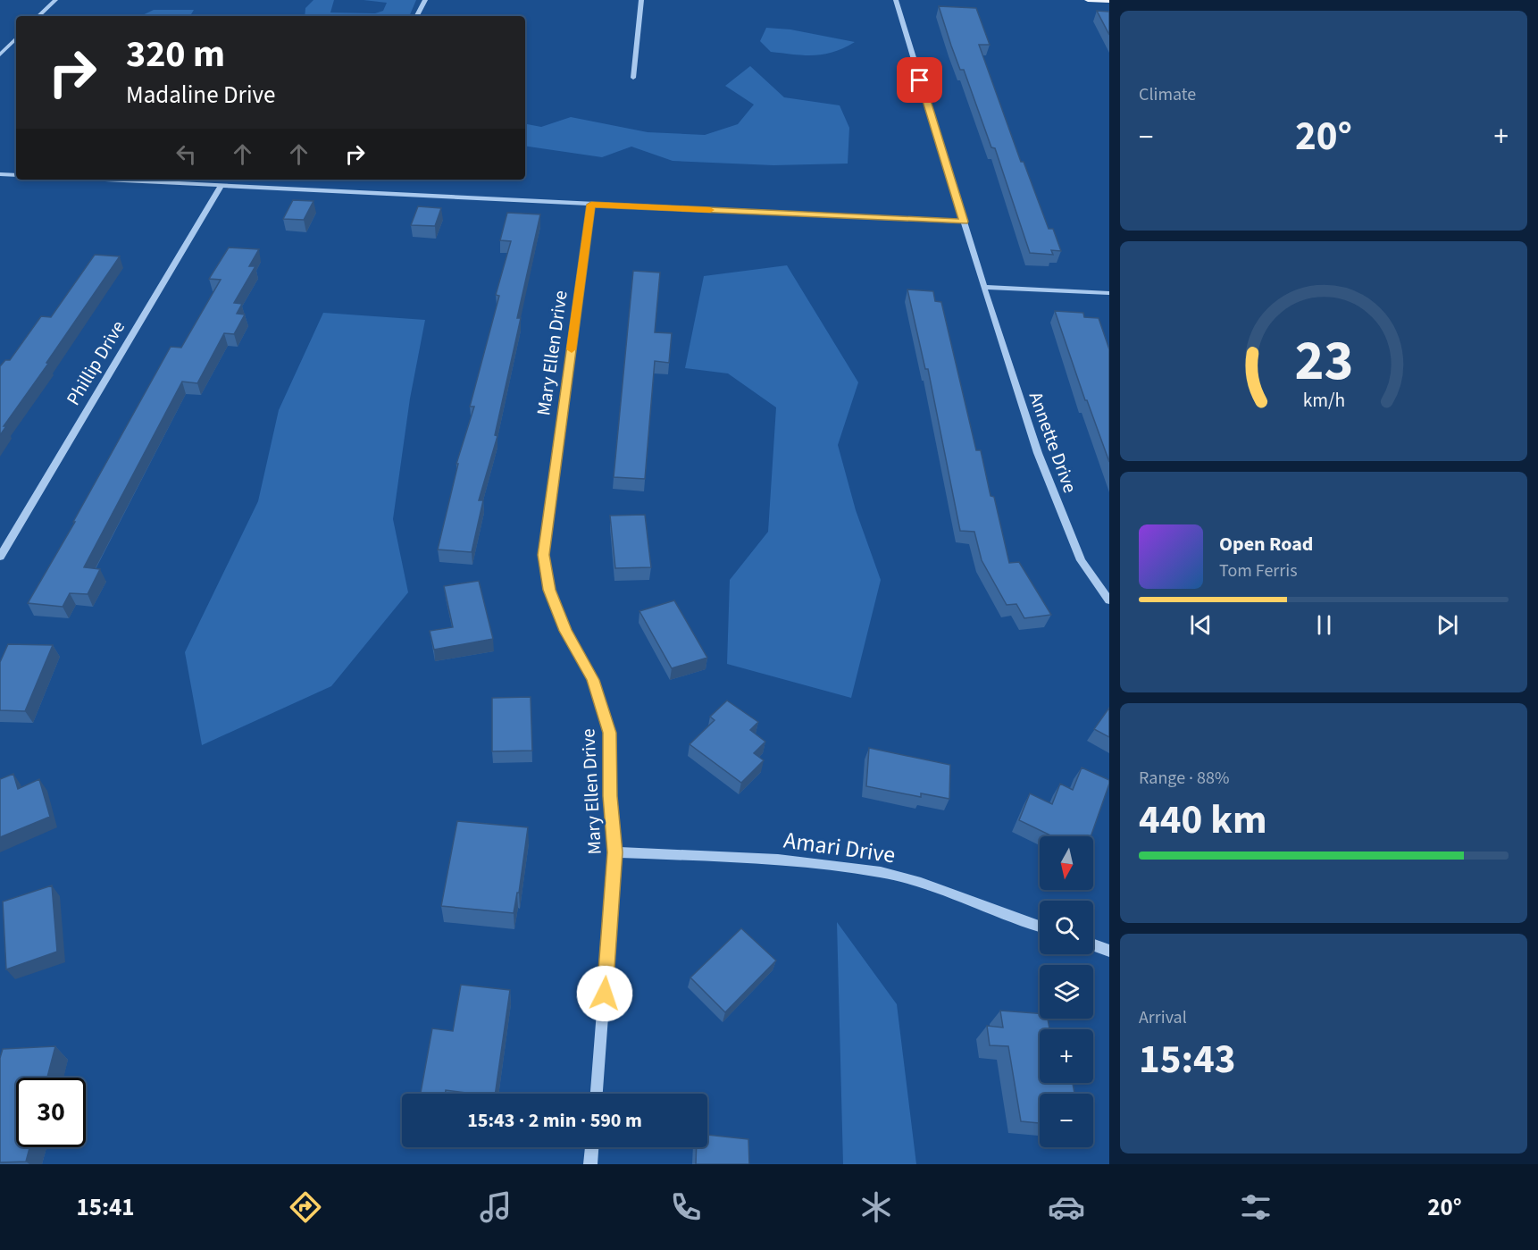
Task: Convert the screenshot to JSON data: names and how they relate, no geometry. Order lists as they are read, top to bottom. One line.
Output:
{"streets":{"street":["Mary Ellen Drive","Phillip Drive","Annette Drive","Amari Drive"]},"crossings":[["Mary Ellen Drive","Amari Drive"]],"north":"bottom","page":{"tile":["Climate",["Range · 88%","440 km"],["Arrival","15:43"]],"turn":["320 m","Madaline Drive"],"heat":["−","20°","+"],"song":["Open Road","Tom Ferris"],"map_buttons":["+","−"],"limit":"30","trip":"15:43 · 2 min · 590 m","tabs":["15:41","20°"],"gauge":["23","km/h"]}}
